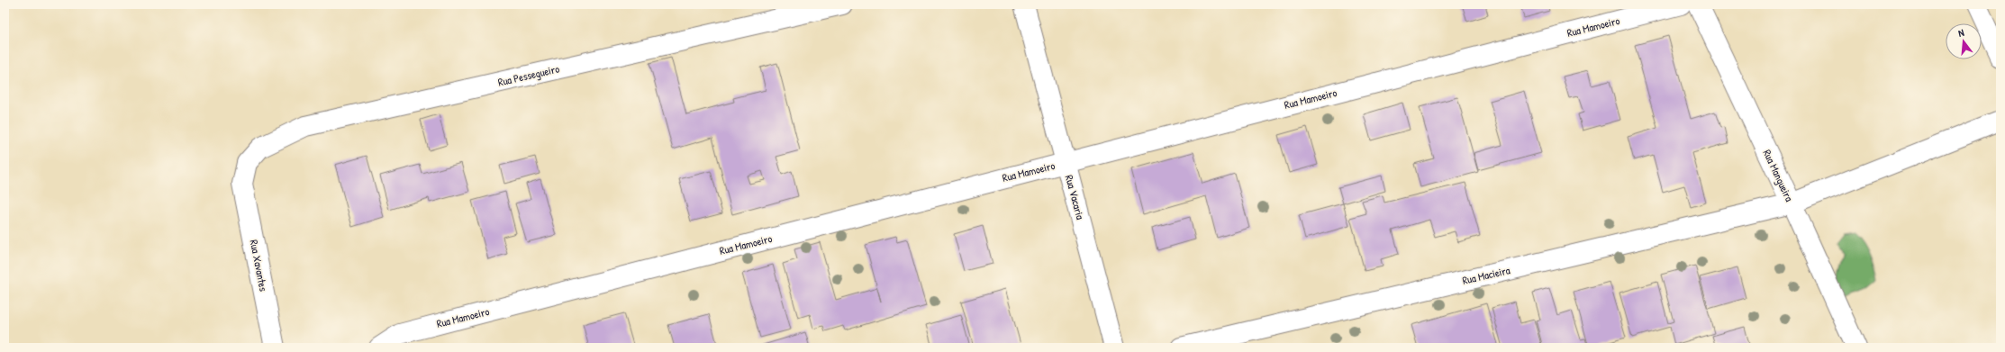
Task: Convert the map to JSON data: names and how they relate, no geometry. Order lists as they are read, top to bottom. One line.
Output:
{"streets":{"street":["Rua Mamoeiro","Rua Pessegueiro","Rua Mangueira","Rua Vacaria","Rua Xavantes","Rua Macieira"]},"crossings":[["Rua Mamoeiro","Rua Vacaria"],["Rua Pessegueiro","Rua Xavantes"],["Rua Mangueira","Rua Macieira"]],"north":"top"}
